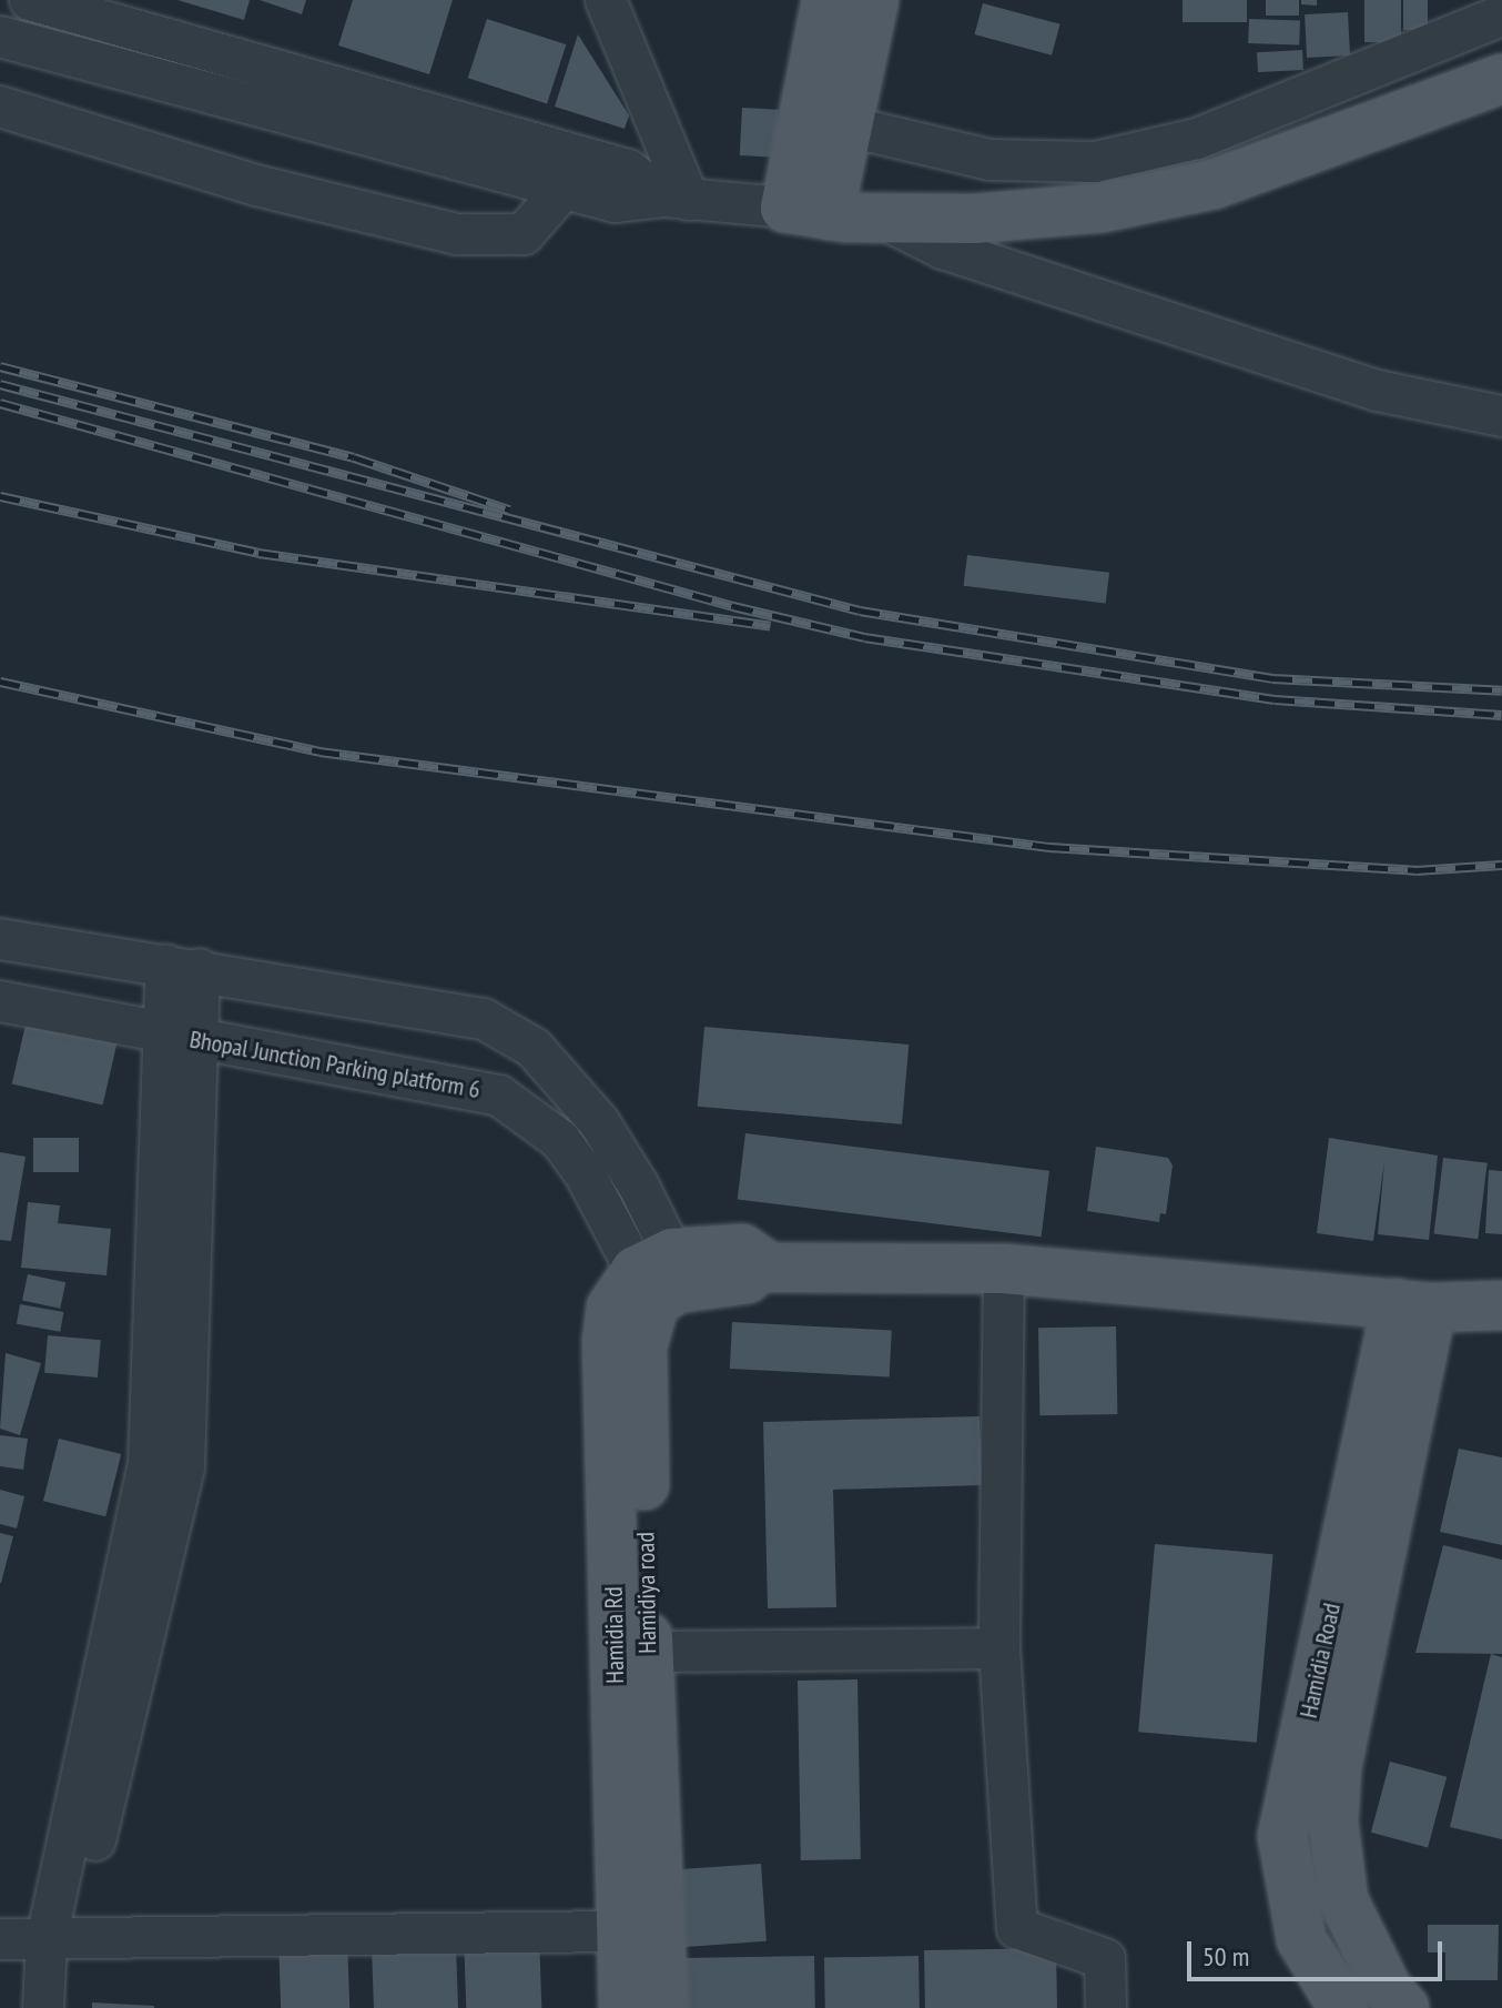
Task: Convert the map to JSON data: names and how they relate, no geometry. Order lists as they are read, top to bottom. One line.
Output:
{"streets":{"main road":["Hamidiya road","Hamidia Rd","Hamidia Road"],"street":["Bhopal Junction Parking platform 6"]},"crossings":[["Bhopal Junction Parking platform 6","Hamidiya road"],["Bhopal Junction Parking platform 6","Hamidia Rd"],["Hamidiya road","Hamidia Rd"]],"scale_bar":"50 m"}
